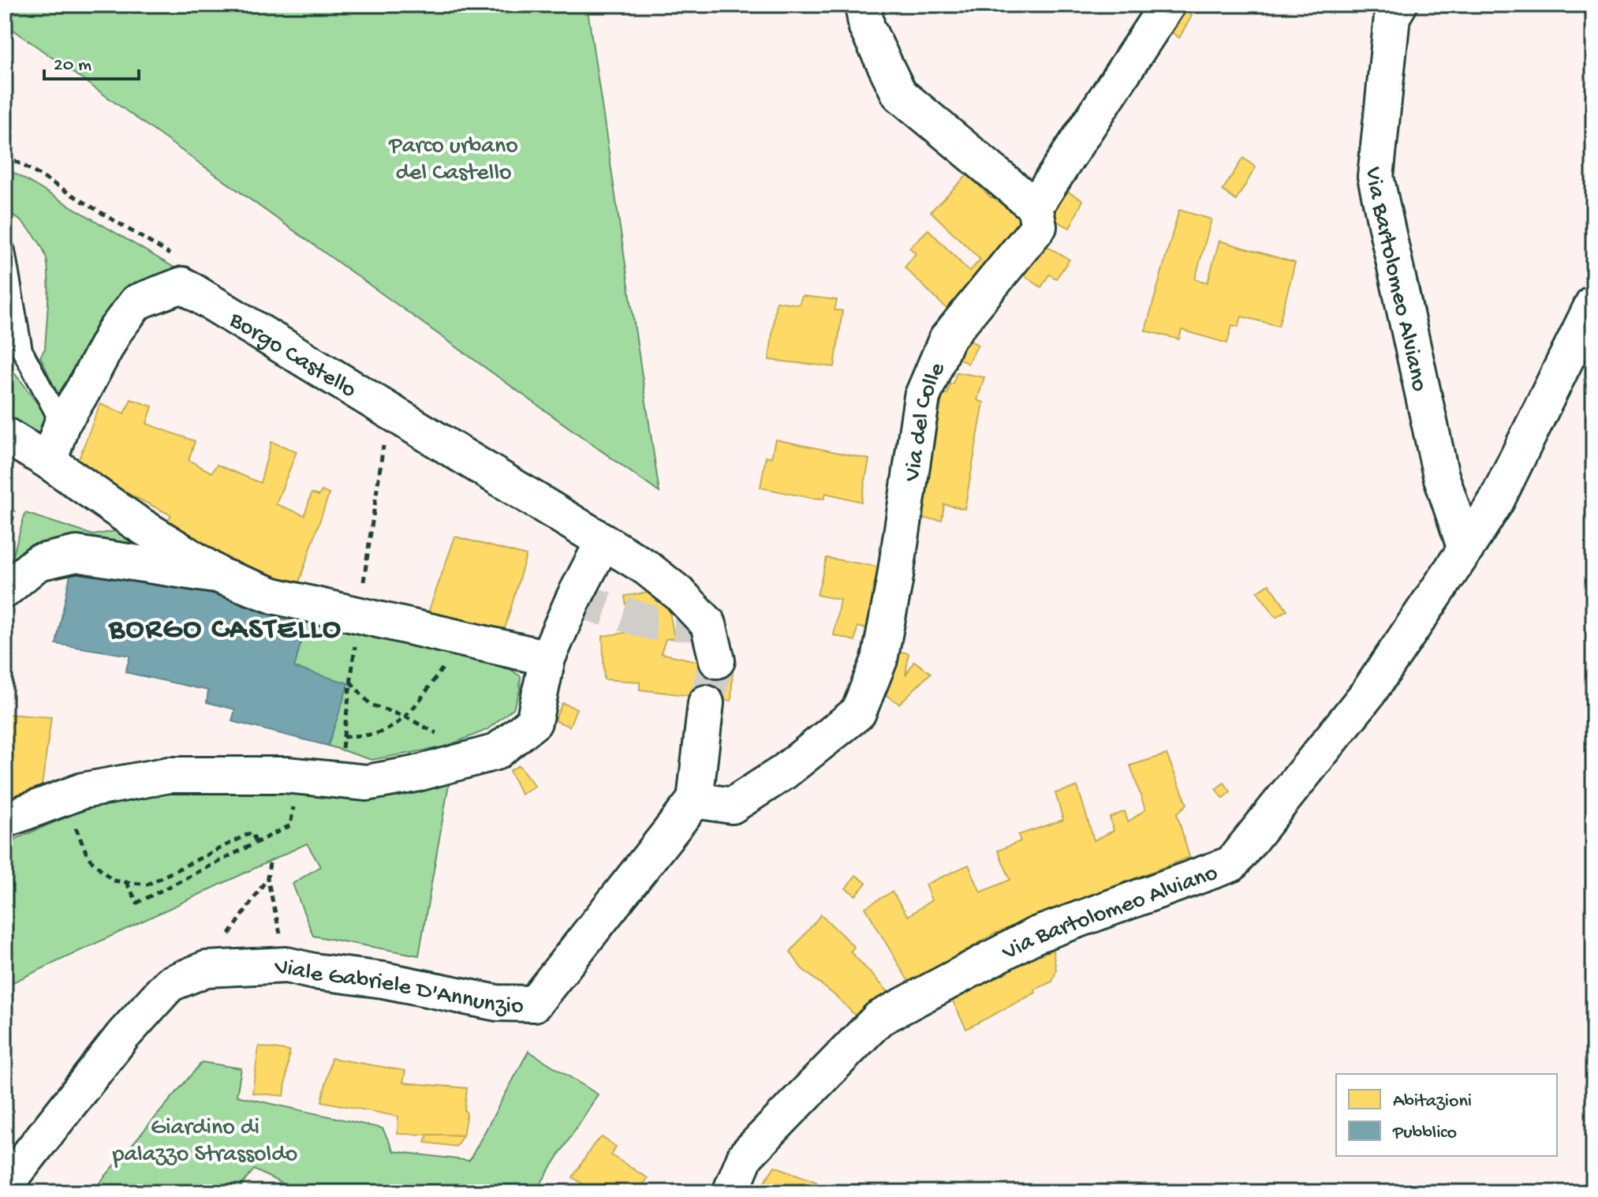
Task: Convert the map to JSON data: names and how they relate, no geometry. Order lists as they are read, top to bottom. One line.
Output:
{"streets":{"street":["Via Bartolomeo Alviano","Borgo Castello","Via del Colle","Viale Gabriele D'Annunzio"]},"crossings":[["Via del Colle","Viale Gabriele D'Annunzio"]],"districts":["BORGO CASTELLO"],"parks":["Parco urbano del Castello","Giardino di palazzo Strassoldo"],"legend":["Abitazioni","Pubblico"],"scale_bar":"20 m"}
